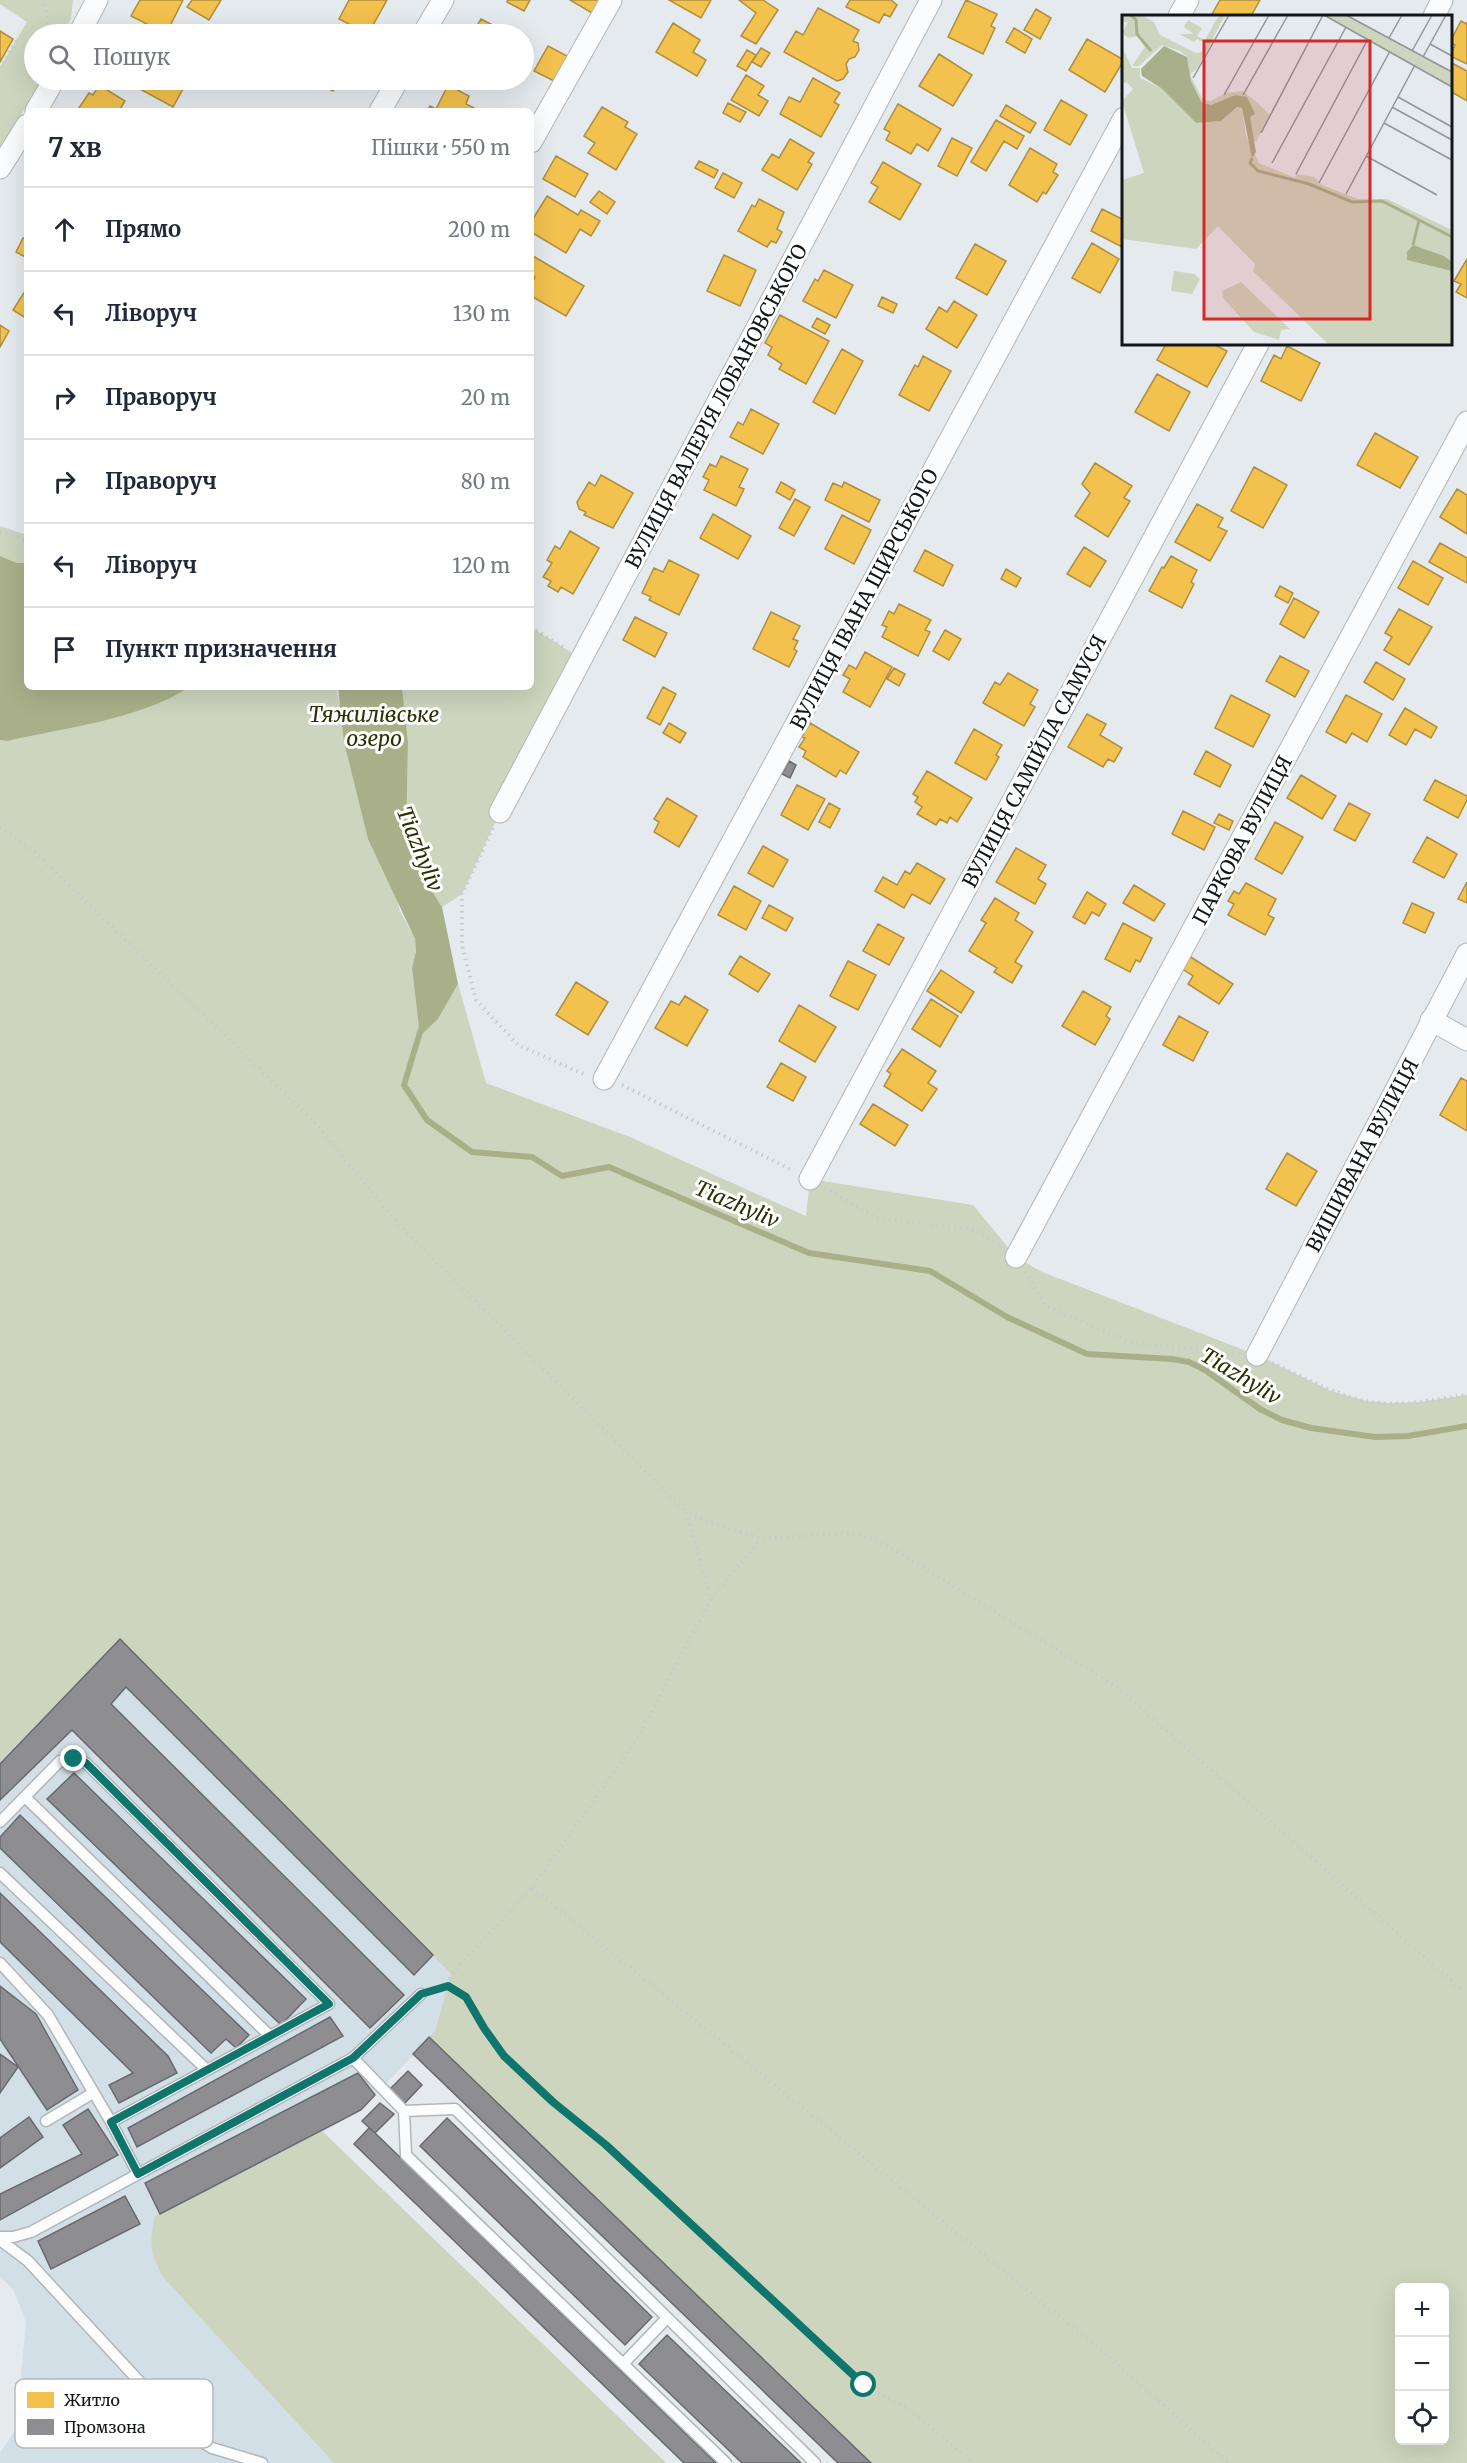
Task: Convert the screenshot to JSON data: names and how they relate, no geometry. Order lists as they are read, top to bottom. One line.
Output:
{"streets":{"street":["ВУЛИЦЯ ВАЛЕРІЯ ЛОБАНОВСЬКОГО","ВУЛИЦЯ ІВАНА ЩИРСЬКОГО","ВУЛИЦЯ САМІЙЛА САМУСЯ","ПАРКОВА ВУЛИЦЯ","ВИШИВАНА ВУЛИЦЯ"]},"water":["Тяжилівське озеро","Tiazhyliv"],"legend":["Житло","Промзона"],"page":{"search":"Пошук","heading":["7 хв","Пішки · 550 m"],"list":[["Прямо","200 m"],["Ліворуч","130 m"],["Праворуч","20 m"],["Праворуч","80 m"],["Ліворуч","120 m"],"Пункт призначення"],"map_buttons":["+","−"]}}
